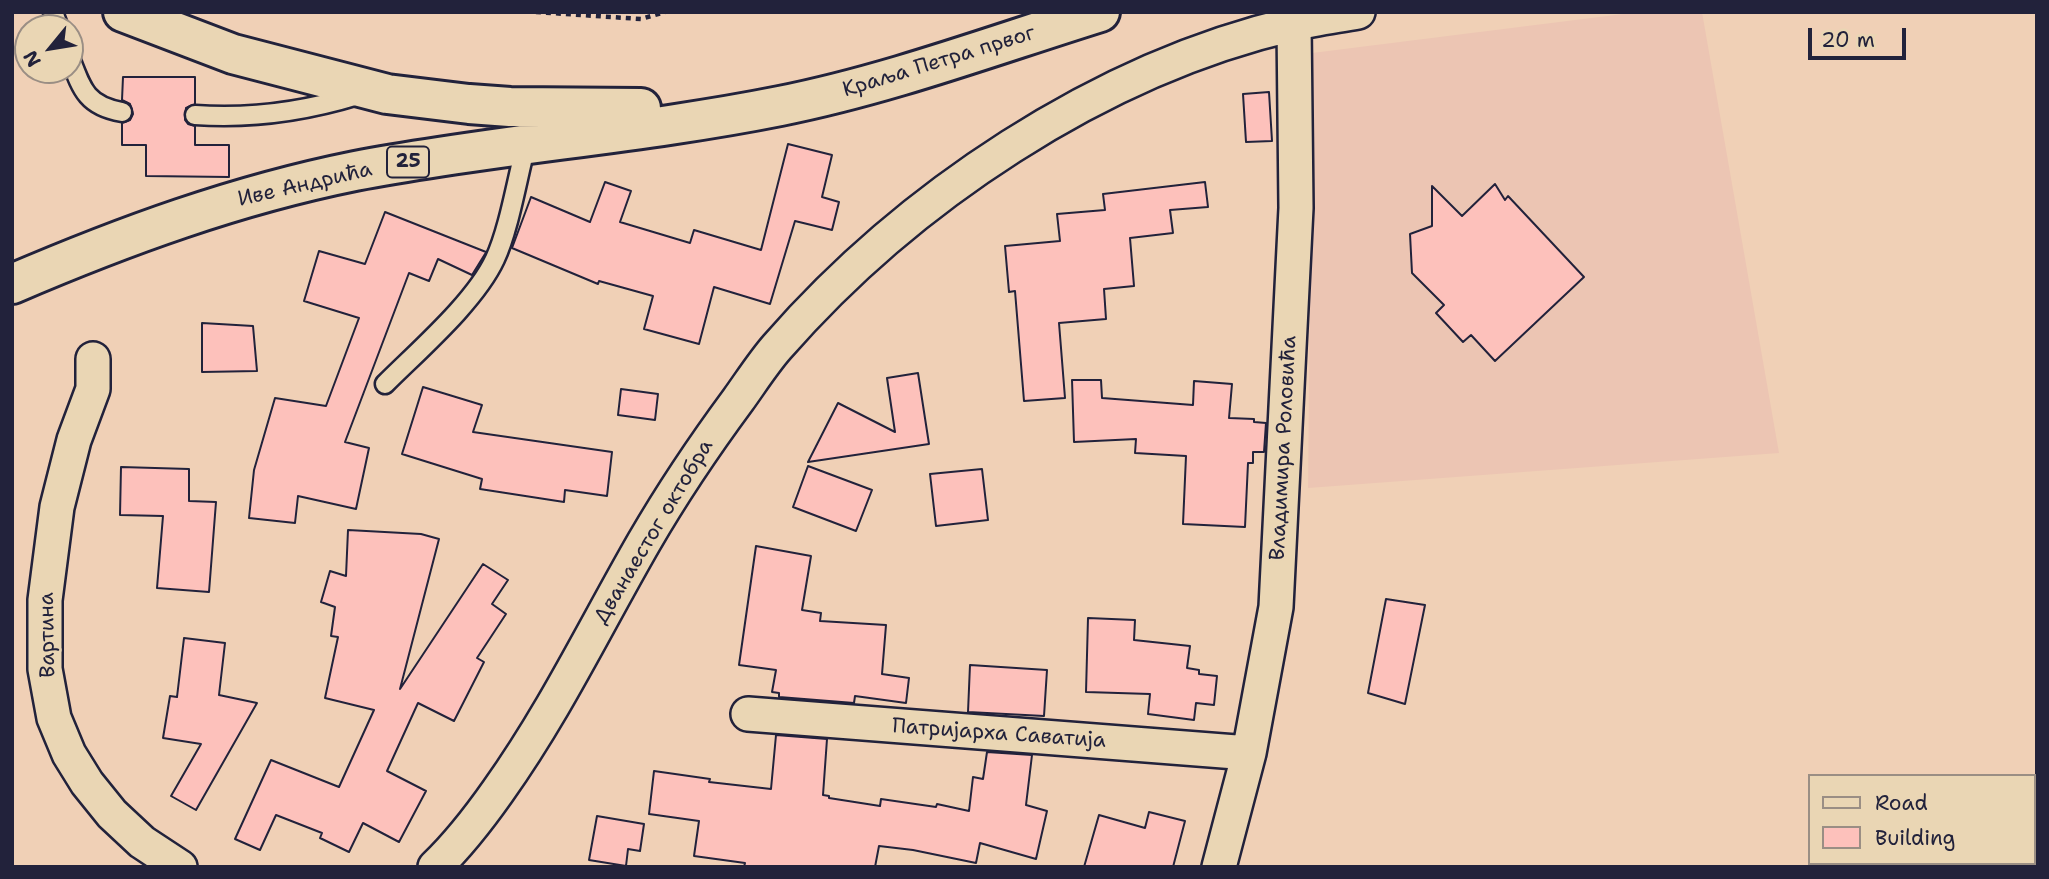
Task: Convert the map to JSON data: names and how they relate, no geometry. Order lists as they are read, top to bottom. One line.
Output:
{"streets":{"main road":["Краља Петра првог","25","Иве Андрића"],"street":["Владимира Роловића","Дванаестог октобра","Вартина","Патријарха Саватија"]},"crossings":[["Краља Петра првог","Иве Андрића"],["Владимира Роловића","Дванаестог октобра"],["Владимира Роловића","Патријарха Саватија"]],"legend":["Road","Building"],"scale_bar":"20 m","north":"bottom left"}
